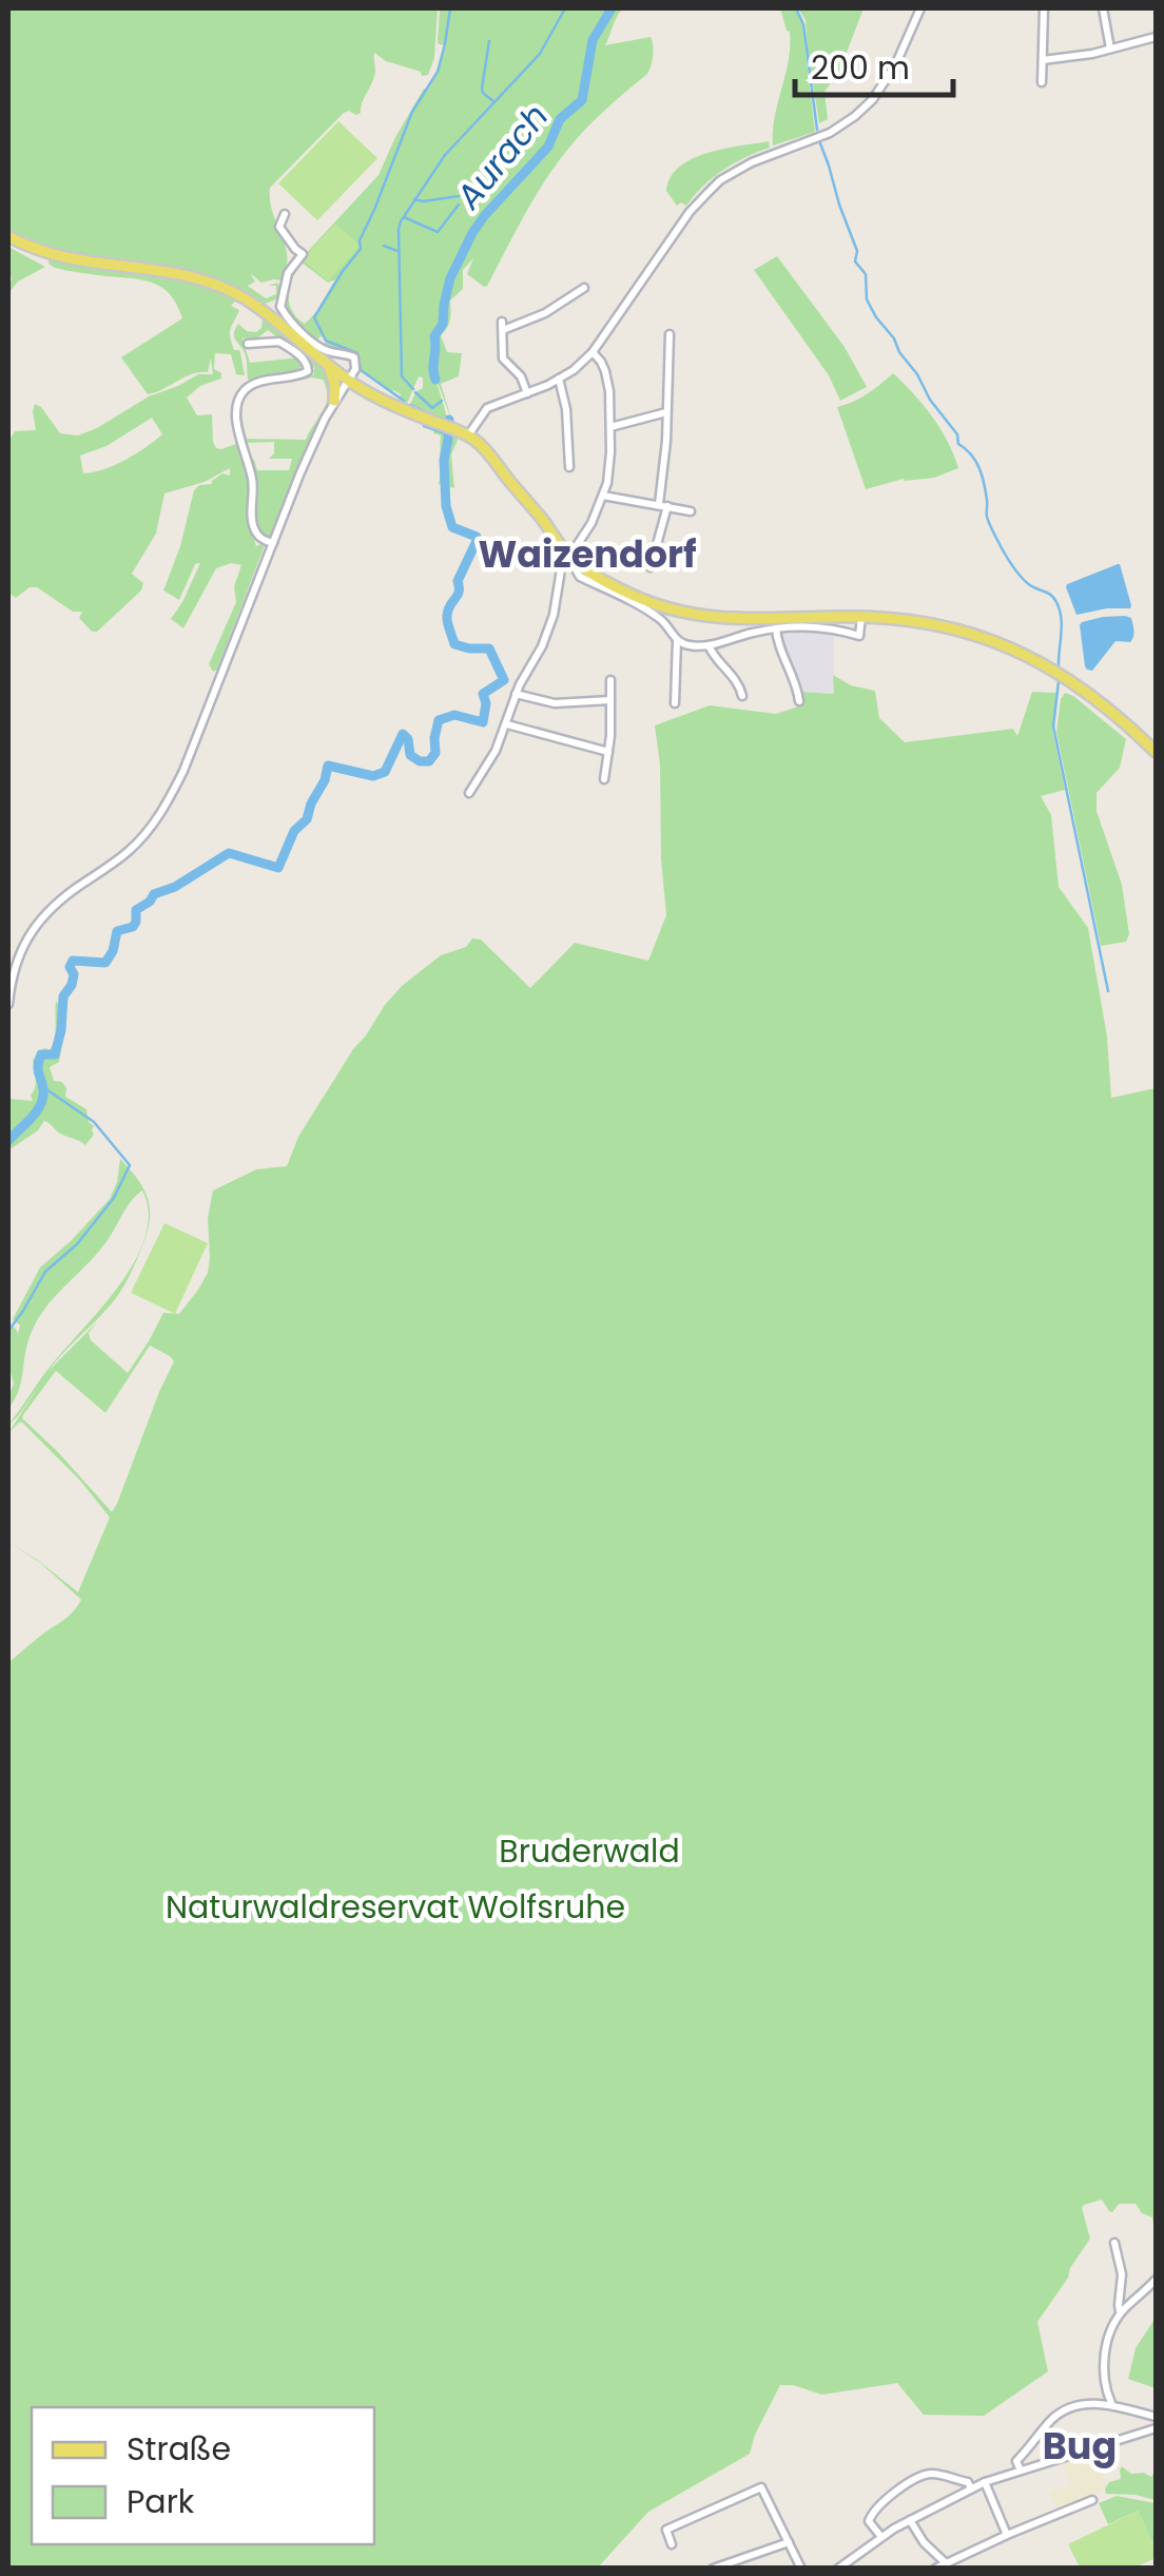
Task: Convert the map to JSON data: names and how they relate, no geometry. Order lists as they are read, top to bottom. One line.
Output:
{"districts":["Waizendorf","Bug"],"water":["Aurach"],"parks":["Bruderwald","Naturwaldreservat Wolfsruhe"],"legend":["Straße","Park"],"scale_bar":"200 m"}
